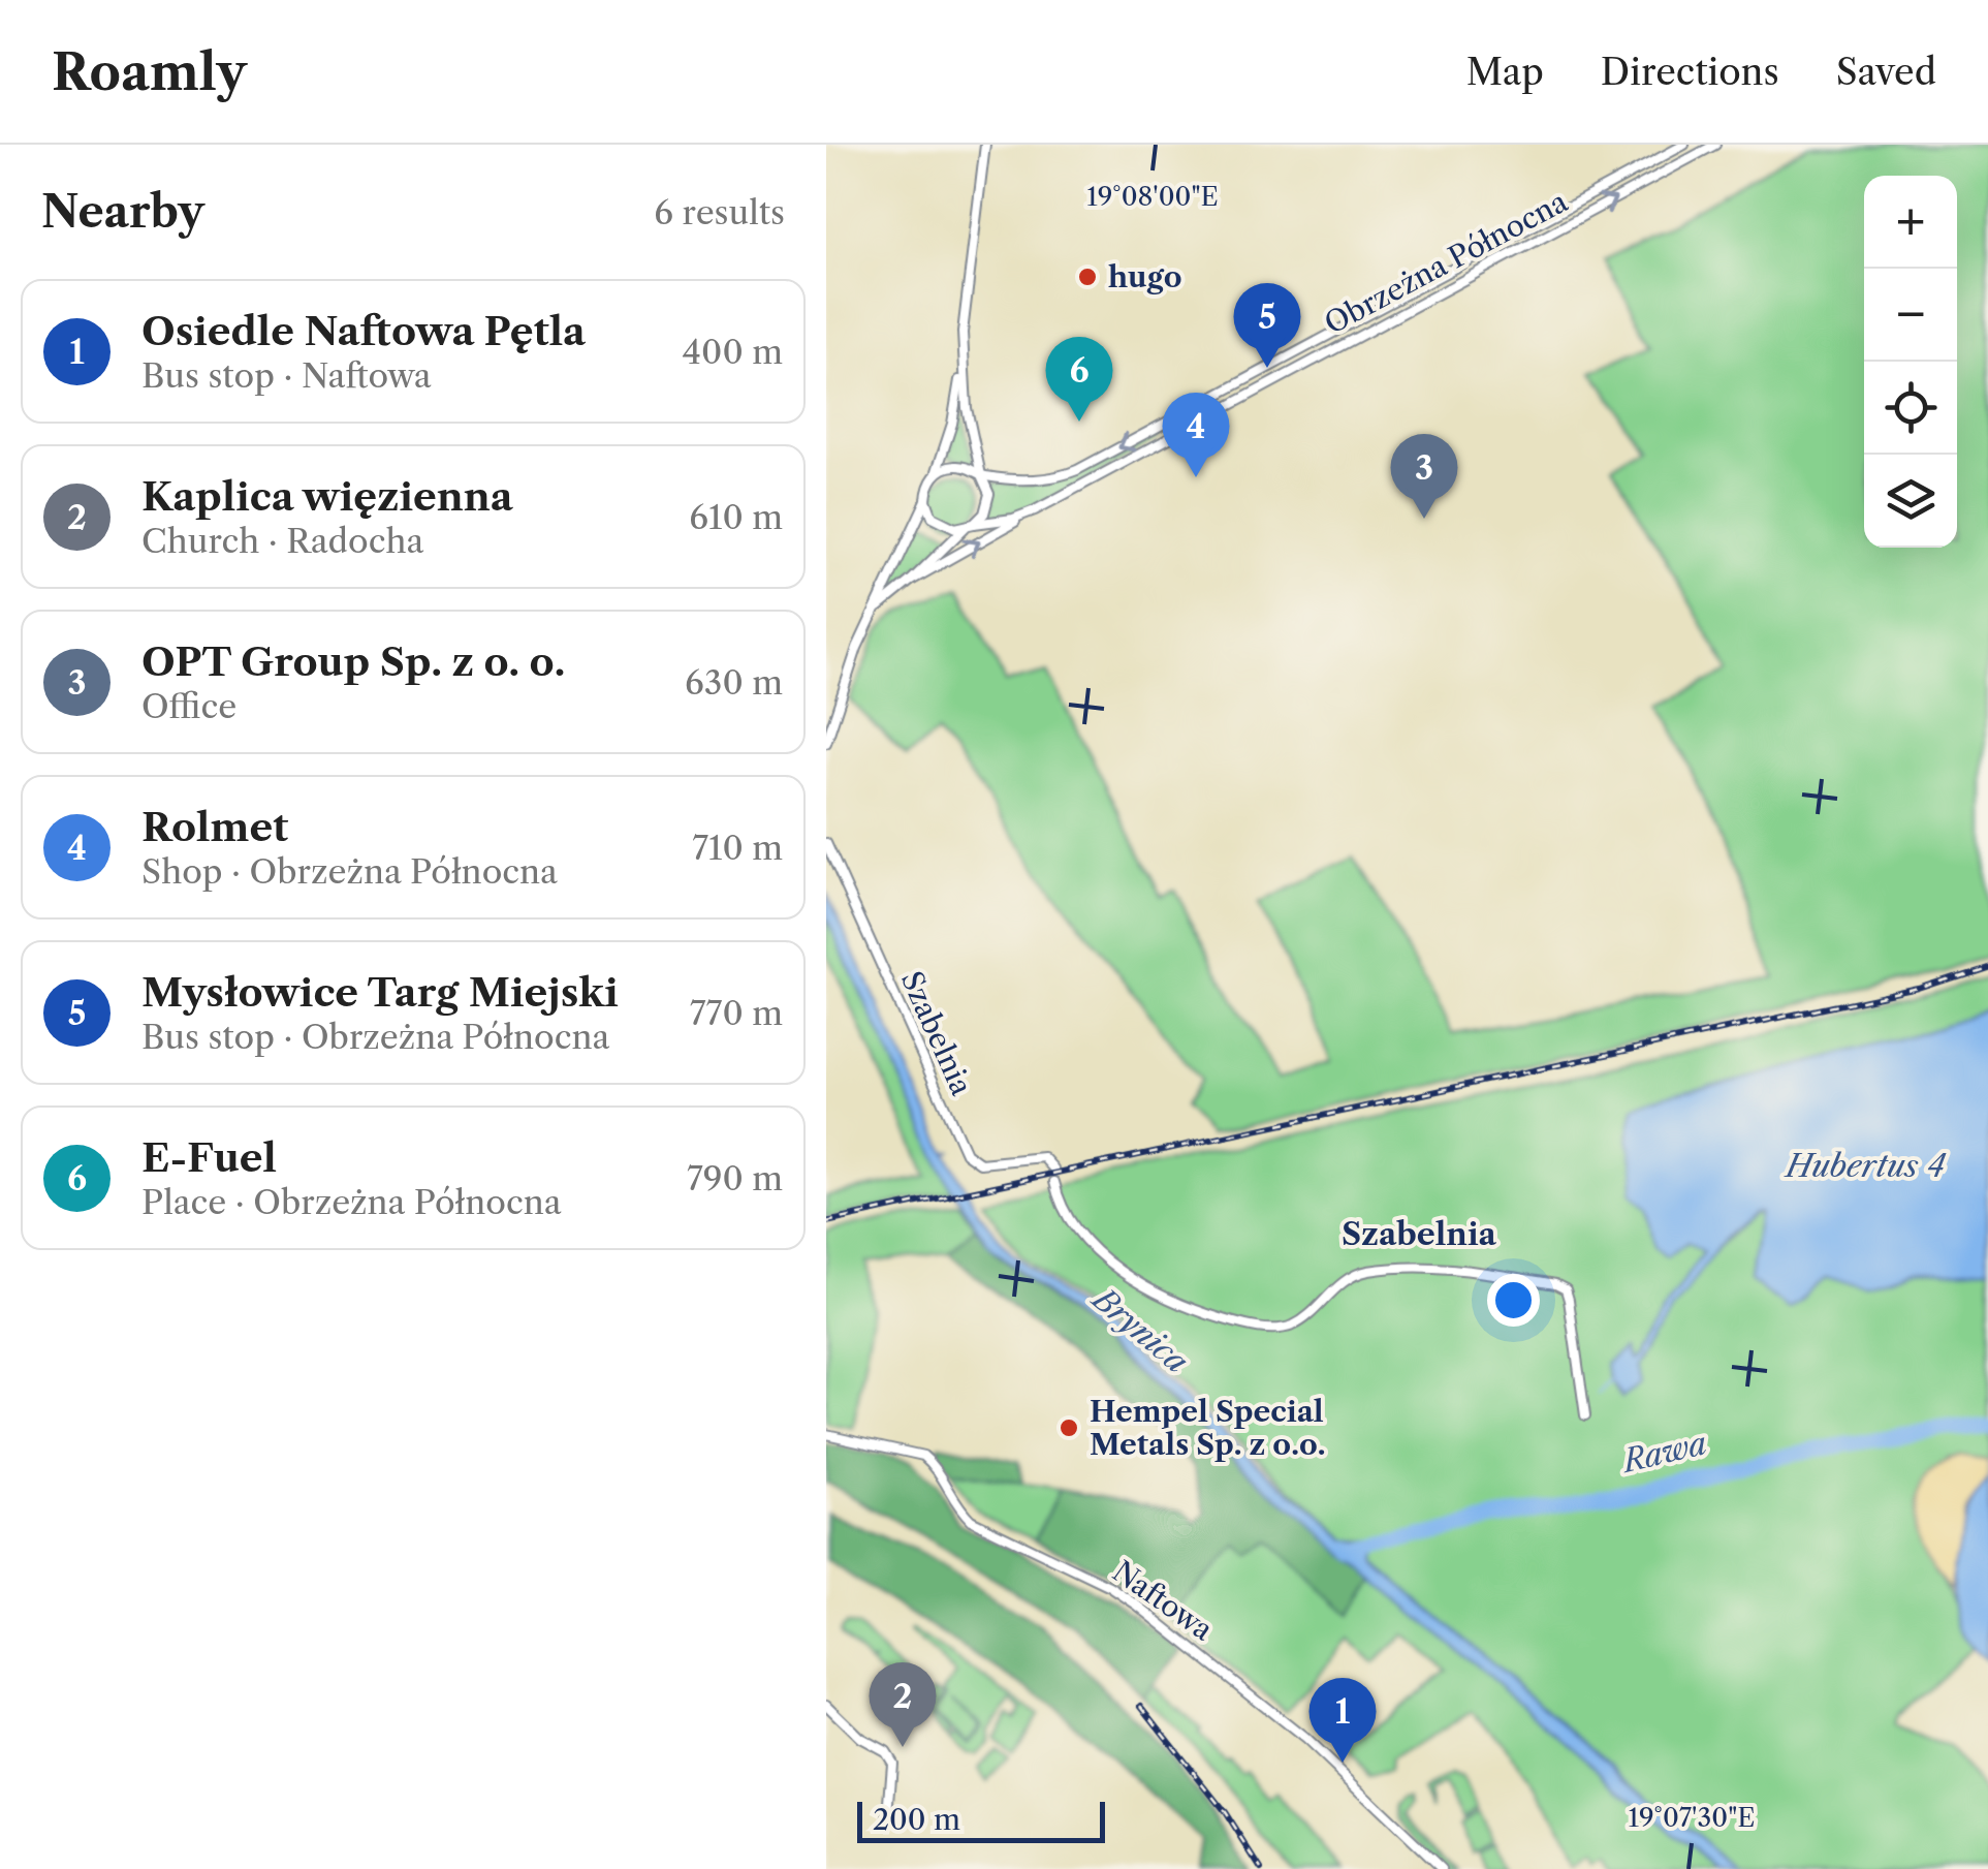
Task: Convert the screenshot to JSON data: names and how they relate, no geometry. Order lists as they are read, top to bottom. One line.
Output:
{"streets":{"street":["Obrzeżna Północna","Szabelnia","Naftowa"]},"districts":["Szabelnia"],"water":["Hubertus 4","Brynica","Rawa"],"places":["hugo","Hempel Special Metals Sp. z o.o."],"scale_bar":"200 m","page":{"header":"Roamly","nav":["Map","Directions","Saved"],"heading":["Nearby","6 results"],"map_buttons":["+","−"],"list":[{"mark":"1","name":"Osiedle Naftowa Pętla","note":"Bus stop · Naftowa","value":"400 m"},{"mark":"2","name":"Kaplica więzienna","note":"Church · Radocha","value":"610 m"},{"mark":"3","name":"OPT Group Sp. z o. o.","note":"Office","value":"630 m"},{"mark":"4","name":"Rolmet","note":"Shop · Obrzeżna Północna","value":"710 m"},{"mark":"5","name":"Mysłowice Targ Miejski","note":"Bus stop · Obrzeżna Północna","value":"770 m"},{"mark":"6","name":"E-Fuel","note":"Place · Obrzeżna Północna","value":"790 m"}],"pins":["5","6","4","3","2","1"],"scale":"200 m"},"coordinates":["19°08'00\"E","19°07'30\"E"]}
